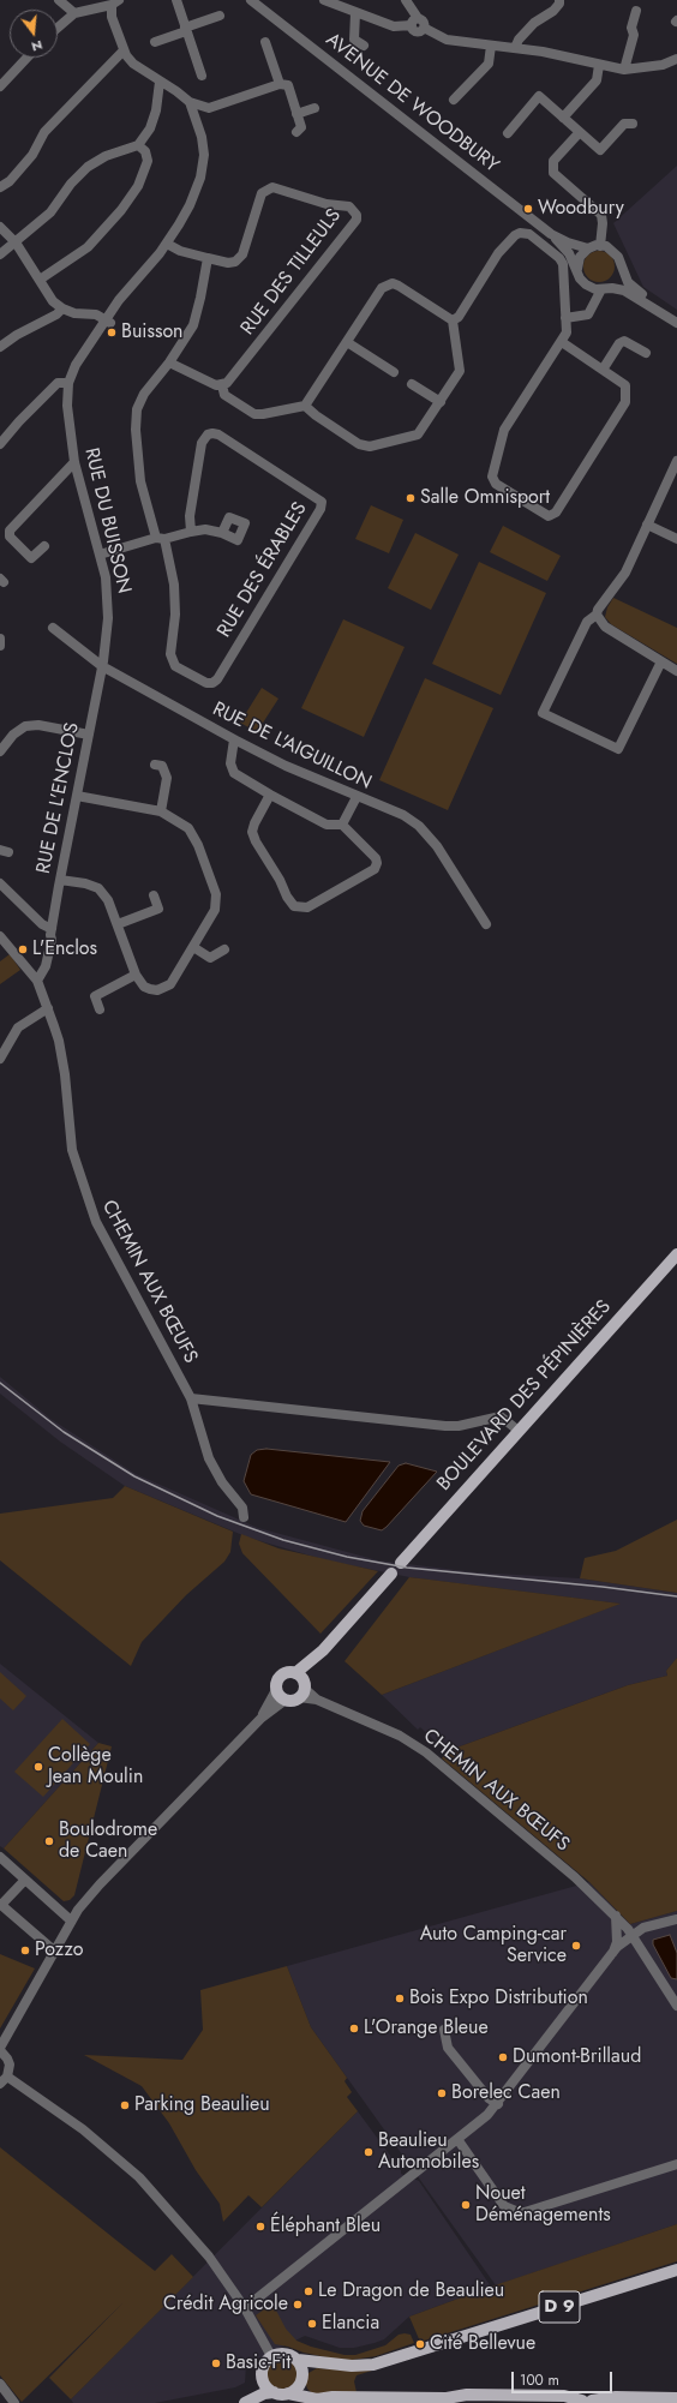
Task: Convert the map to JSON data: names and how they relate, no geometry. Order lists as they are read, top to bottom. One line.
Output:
{"streets":{"main road":["BOULEVARD DES PÉPINIÈRES","D 9"],"street":["AVENUE DE WOODBURY","RUE DES TILLEULS","RUE DU BUISSON","RUE DES ÉRABLES","RUE DE L'AIGUILLON","RUE DE L'ENCLOS","CHEMIN AUX BŒUFS"]},"crossings":[["RUE DES TILLEULS","RUE DU BUISSON"],["RUE DU BUISSON","RUE DE L'AIGUILLON"],["RUE DU BUISSON","RUE DE L'ENCLOS"],["RUE DE L'AIGUILLON","RUE DE L'ENCLOS"],["RUE DE L'ENCLOS","CHEMIN AUX BŒUFS"]],"places":["Woodbury","Buisson","Salle Omnisport","L'Enclos","Collège Jean Moulin","Boulodrome de Caen","Auto Camping-car Service","Pozzo","Bois Expo Distribution","L'Orange Bleue","Dumont-Brillaud","Borelec Caen","Parking Beaulieu","Beaulieu Automobiles","Nouet Déménagements","Éléphant Bleu","Le Dragon de Beaulieu","Crédit Agricole","Elancia","Cité Bellevue","Basic-Fit"],"scale_bar":"100 m","north":"bottom"}
